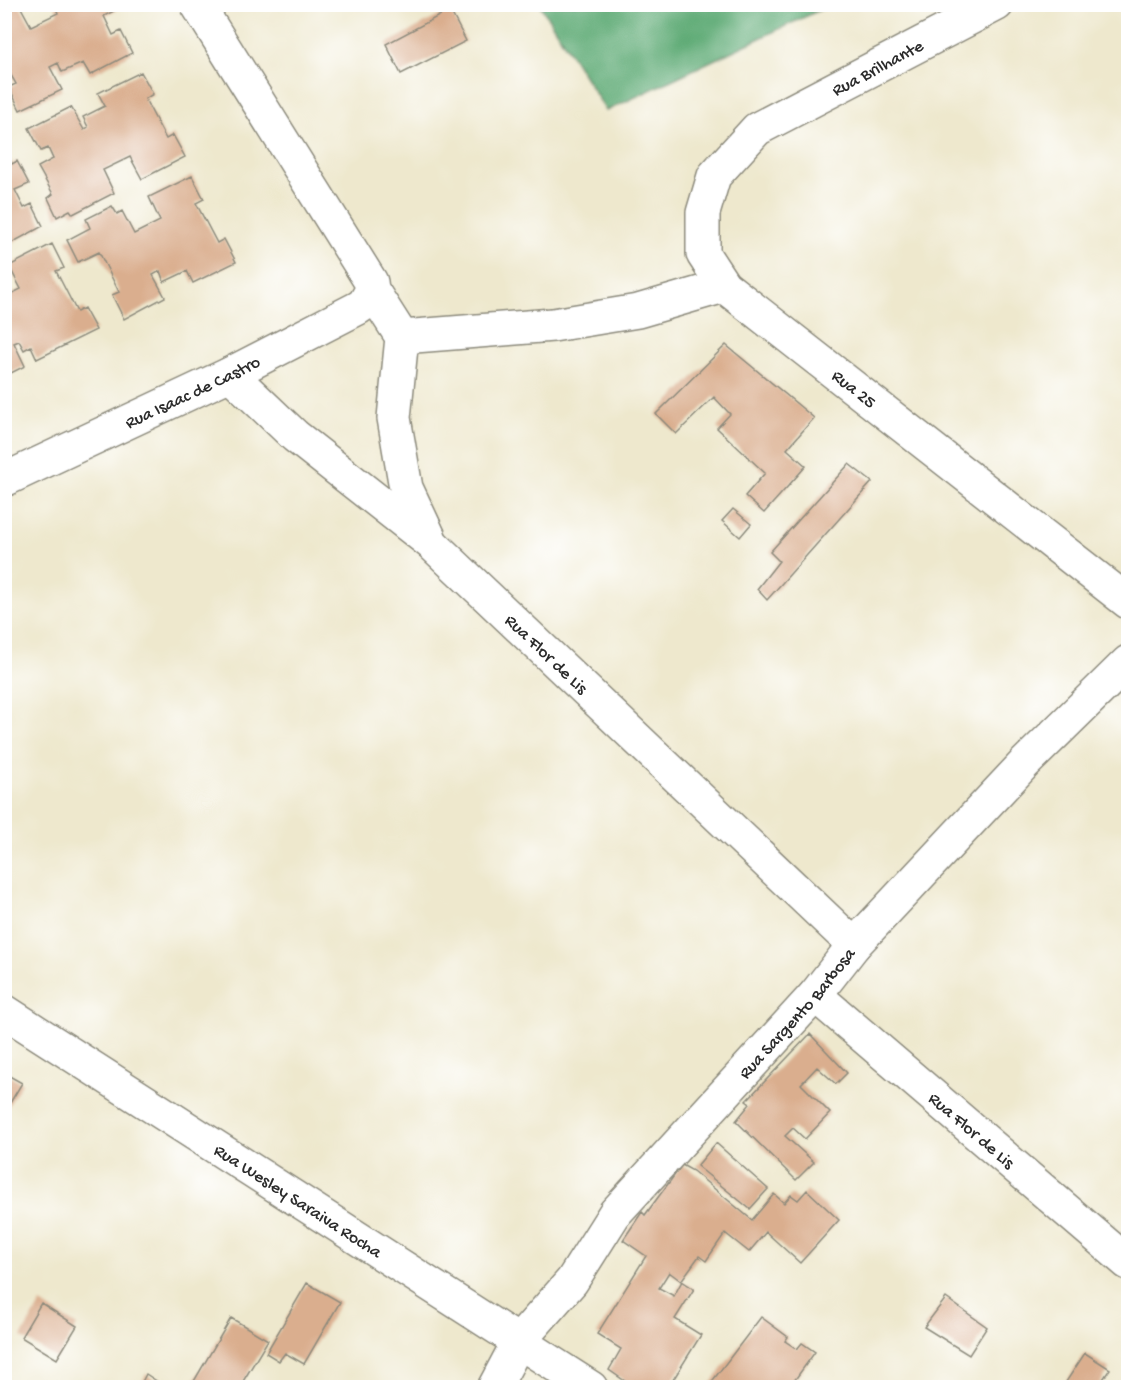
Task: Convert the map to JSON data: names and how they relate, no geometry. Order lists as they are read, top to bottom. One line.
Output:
{"streets":{"street":["Rua Brilhante","Rua 25","Rua Isaac de Castro","Rua Flor de Lis","Rua Sargento Barbosa","Rua Wesley Saraiva Rocha"]},"crossings":[["Rua Brilhante","Rua 25"],["Rua Isaac de Castro","Rua Flor de Lis"],["Rua Flor de Lis","Rua Sargento Barbosa"],["Rua Sargento Barbosa","Rua Wesley Saraiva Rocha"]]}
